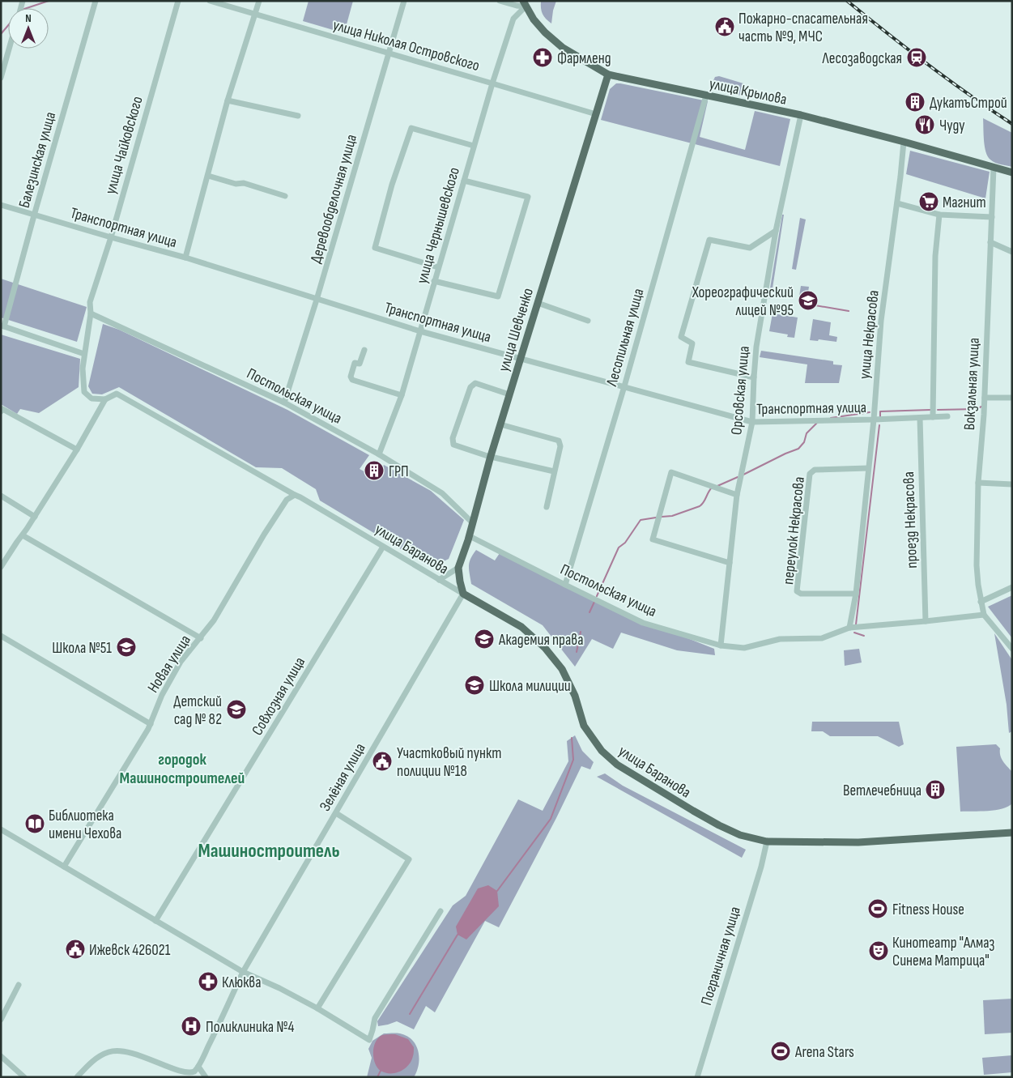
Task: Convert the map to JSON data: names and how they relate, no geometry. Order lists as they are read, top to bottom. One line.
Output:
{"streets":{"main road":["улица Крылова","улица Шевченко","улица Баранова"],"street":["улица Николая Островского","улица Чайковского","Балезинская улица","Деревообделочная улица","улица Чернышевского","Транспортная улица","улица Некрасова","Лесопильная улица","Вокзальная улица","Орсовская улица","Постольская улица","проезд Некрасова","переулок Некрасова","Новая улица","Совхозная улица","Зелёная улица","Пограничная улица"]},"crossings":[["улица Николая Островского","Деревообделочная улица"],["улица Николая Островского","улица Чернышевского"],["улица Николая Островского","улица Шевченко"],["улица Крылова","улица Чернышевского"],["улица Крылова","улица Шевченко"],["улица Крылова","улица Некрасова"],["улица Крылова","Лесопильная улица"],["улица Крылова","Вокзальная улица"],["улица Крылова","Орсовская улица"],["улица Чайковского","Транспортная улица"],["улица Чайковского","Постольская улица"],["Балезинская улица","Транспортная улица"],["Деревообделочная улица","Транспортная улица"],["Деревообделочная улица","Постольская улица"],["улица Чернышевского","Транспортная улица"],["улица Чернышевского","Постольская улица"],["Транспортная улица","улица Шевченко"],["Транспортная улица","улица Некрасова"],["Транспортная улица","Лесопильная улица"],["Транспортная улица","Орсовская улица"],["Транспортная улица","проезд Некрасова"],["улица Шевченко","Постольская улица"],["улица Шевченко","улица Баранова"],["улица Шевченко","Зелёная улица"],["улица Некрасова","Постольская улица"],["улица Некрасова","переулок Некрасова"],["Лесопильная улица","Постольская улица"],["Вокзальная улица","Постольская улица"],["Орсовская улица","Постольская улица"],["Постольская улица","проезд Некрасова"],["улица Баранова","Новая улица"],["улица Баранова","Совхозная улица"],["улица Баранова","Зелёная улица"],["улица Баранова","Пограничная улица"]],"districts":["городок Машиностроителей","Машиностроитель"],"places":{"public building":["Пожарно-спасательная часть №9, МЧС","Участковый пункт полиции №18","Ижевск 426021"],"pharmacy":["Фармленд","Клюква"],"station":["Лесозаводская"],"building":["ДукатъСтрой","ГРП","Ветлечебница"],"restaurant":["Чуду"],"supermarket":["Магнит"],"school or university":["Хореографический лицей №95","Академия права","Школа №51","Школа милиции","Детский сад № 82"],"library":["Библиотека имени Чехова"],"sports":["Fitness House","Arena Stars"],"theatre":["Кинотеатр \"Алмаз Синема Матрица\""],"hospital":["Поликлиника №4"]},"north":"top"}
